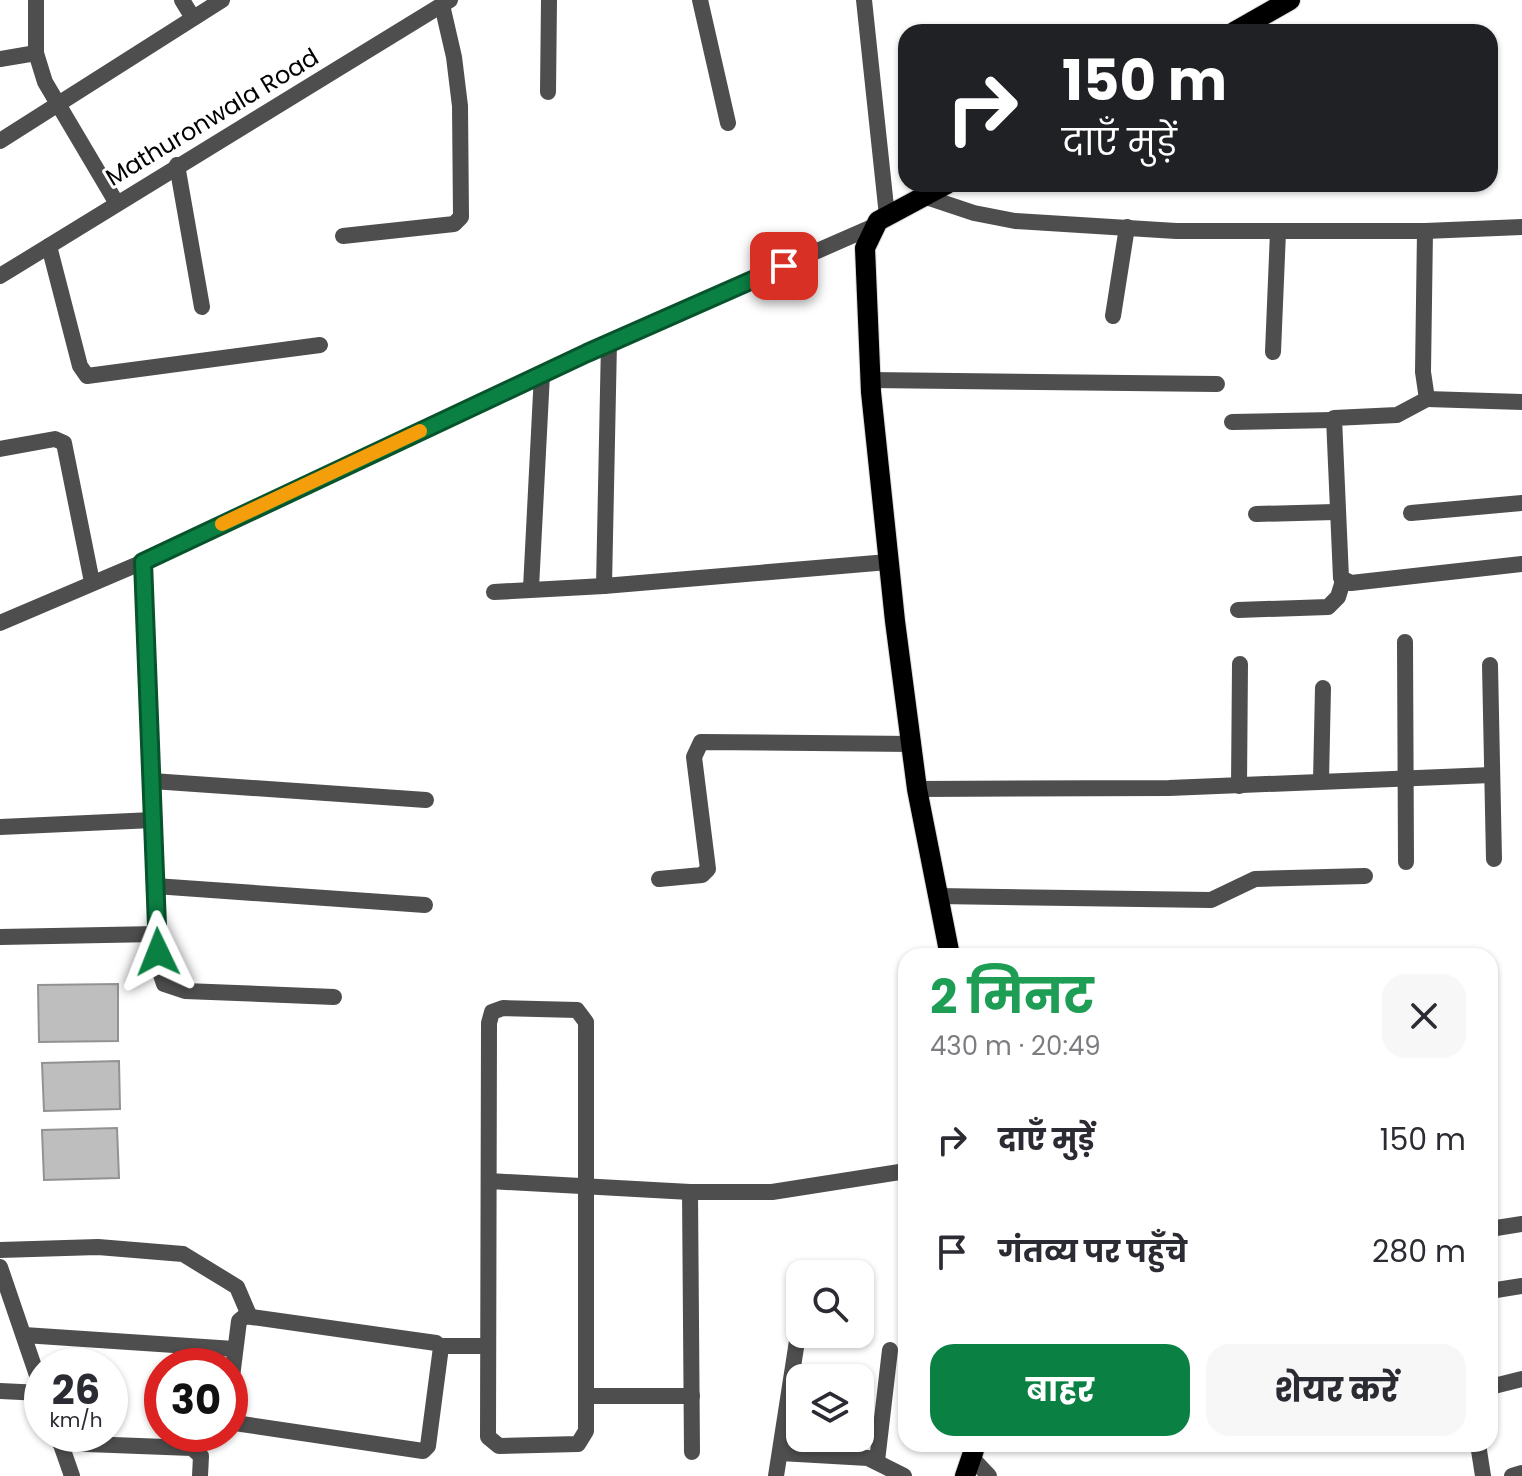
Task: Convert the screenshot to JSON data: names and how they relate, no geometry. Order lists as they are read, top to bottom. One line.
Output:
{"streets":{"street":["Mathuronwala Road"]},"page":{"turn":["150 m","दाएँ मुड़ें"],"heading":["2 मिनट","430 m · 20:49"],"list":[{"name":"दाएँ मुड़ें","value":"150 m"},{"name":"गंतव्य पर पहुँचे","value":"280 m"}],"buttons":["बाहर","शेयर करें"],"speed":"26 km/h","limit":"30"}}
